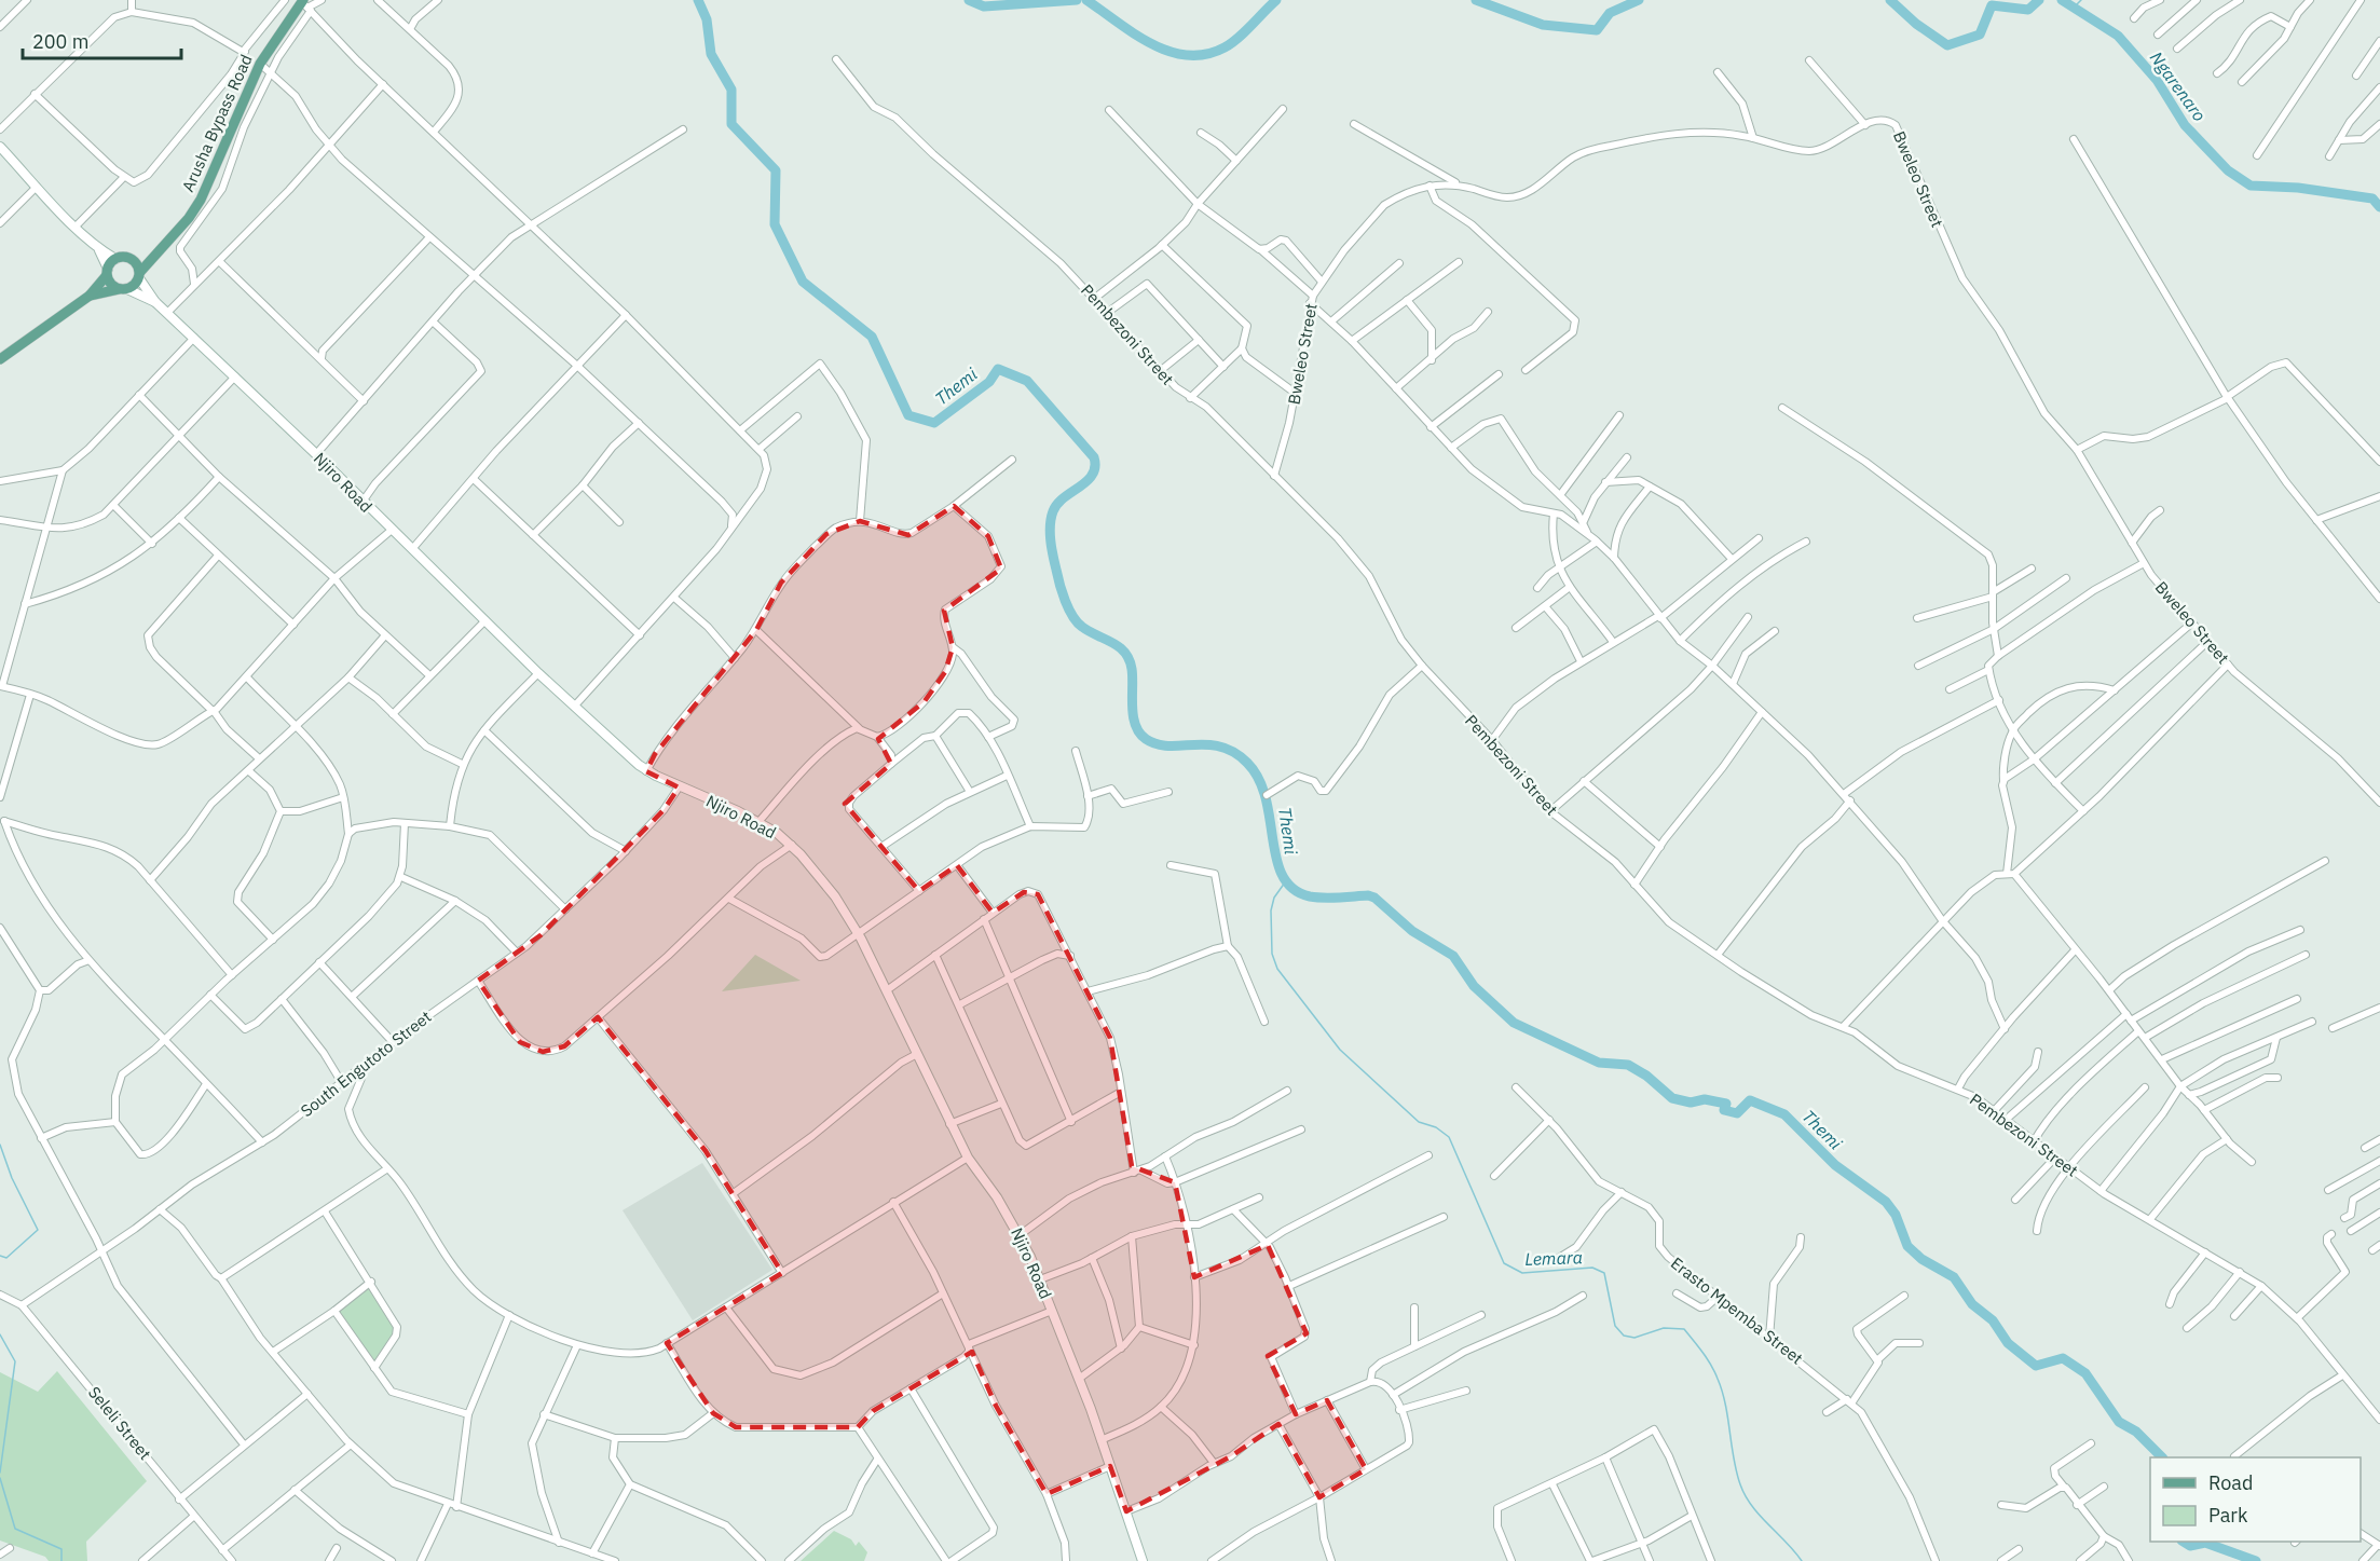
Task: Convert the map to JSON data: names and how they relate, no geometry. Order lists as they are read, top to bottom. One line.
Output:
{"streets":{"main road":["Arusha Bypass Road"],"street":["Bweleo Street","Pembezoni Street","Njiro Road","South Engutoto Street","Erasto Mpemba Street","Seleli Street"]},"crossings":[["Arusha Bypass Road","Njiro Road"],["Bweleo Street","Pembezoni Street"],["Njiro Road","South Engutoto Street"],["South Engutoto Street","Seleli Street"]],"water":["Ngarenaro","Themi","Lemara"],"legend":["Road","Park"],"scale_bar":"200 m"}
